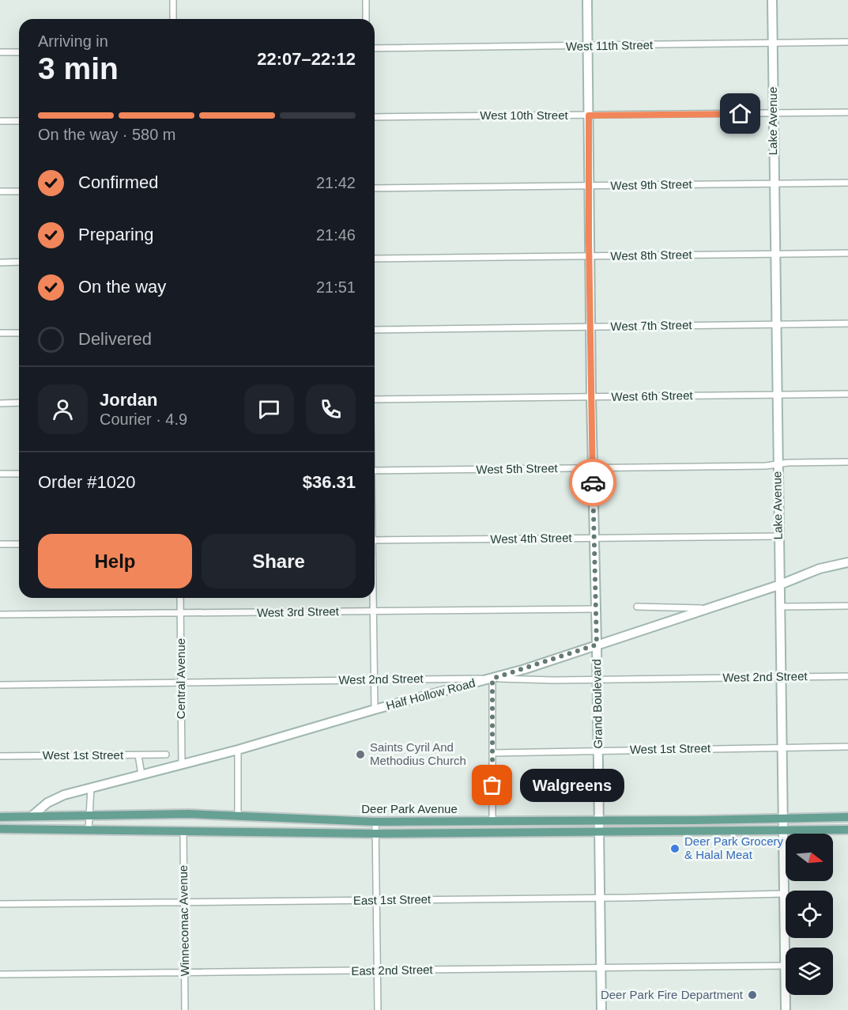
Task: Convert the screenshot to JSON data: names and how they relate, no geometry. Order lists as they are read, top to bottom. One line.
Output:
{"streets":{"main road":["Deer Park Avenue"],"street":["West 11th Street","West 10th Street","Lake Avenue","West 9th Street","West 8th Street","West 7th Street","West 6th Street","West 5th Street","West 4th Street","West 3rd Street","West 2nd Street","Central Avenue","Half Hollow Road","Grand Boulevard","West 1st Street","East 1st Street","Winnecomac Avenue","East 2nd Street"]},"crossings":[["West 11th Street","Lake Avenue"],["West 11th Street","Grand Boulevard"],["West 10th Street","Lake Avenue"],["West 10th Street","Grand Boulevard"],["Lake Avenue","West 9th Street"],["Lake Avenue","West 8th Street"],["Lake Avenue","West 7th Street"],["Lake Avenue","West 6th Street"],["Lake Avenue","West 5th Street"],["Lake Avenue","West 4th Street"],["Lake Avenue","West 2nd Street"],["Lake Avenue","Half Hollow Road"],["Lake Avenue","West 1st Street"],["Lake Avenue","Deer Park Avenue"],["Lake Avenue","East 1st Street"],["Lake Avenue","East 2nd Street"],["West 9th Street","Grand Boulevard"],["West 8th Street","Grand Boulevard"],["West 7th Street","Grand Boulevard"],["West 6th Street","Grand Boulevard"],["West 5th Street","Grand Boulevard"],["West 4th Street","Grand Boulevard"],["West 3rd Street","Central Avenue"],["West 3rd Street","Grand Boulevard"],["West 2nd Street","Central Avenue"],["West 2nd Street","Half Hollow Road"],["West 2nd Street","Grand Boulevard"],["Central Avenue","Half Hollow Road"],["Half Hollow Road","Grand Boulevard"],["Half Hollow Road","Deer Park Avenue"],["Grand Boulevard","West 1st Street"],["Grand Boulevard","Deer Park Avenue"],["Grand Boulevard","East 1st Street"],["Grand Boulevard","East 2nd Street"],["Deer Park Avenue","Winnecomac Avenue"],["East 1st Street","Winnecomac Avenue"],["Winnecomac Avenue","East 2nd Street"]],"places":["Saints Cyril And Methodius Church","Walgreens","Deer Park Grocery & Halal Meat","Deer Park Fire Department"],"north":"right","page":{"heading":["3 min","Arriving in","22:07–22:12"],"panel":["Jordan","Courier · 4.9","Order #1020","$36.31"],"bar":"On the way · 580 m","list":[["Confirmed","21:42"],["Preparing","21:46"],["On the way","21:51"],"Delivered"],"buttons":["Help","Share"],"bubble":"Walgreens"}}
